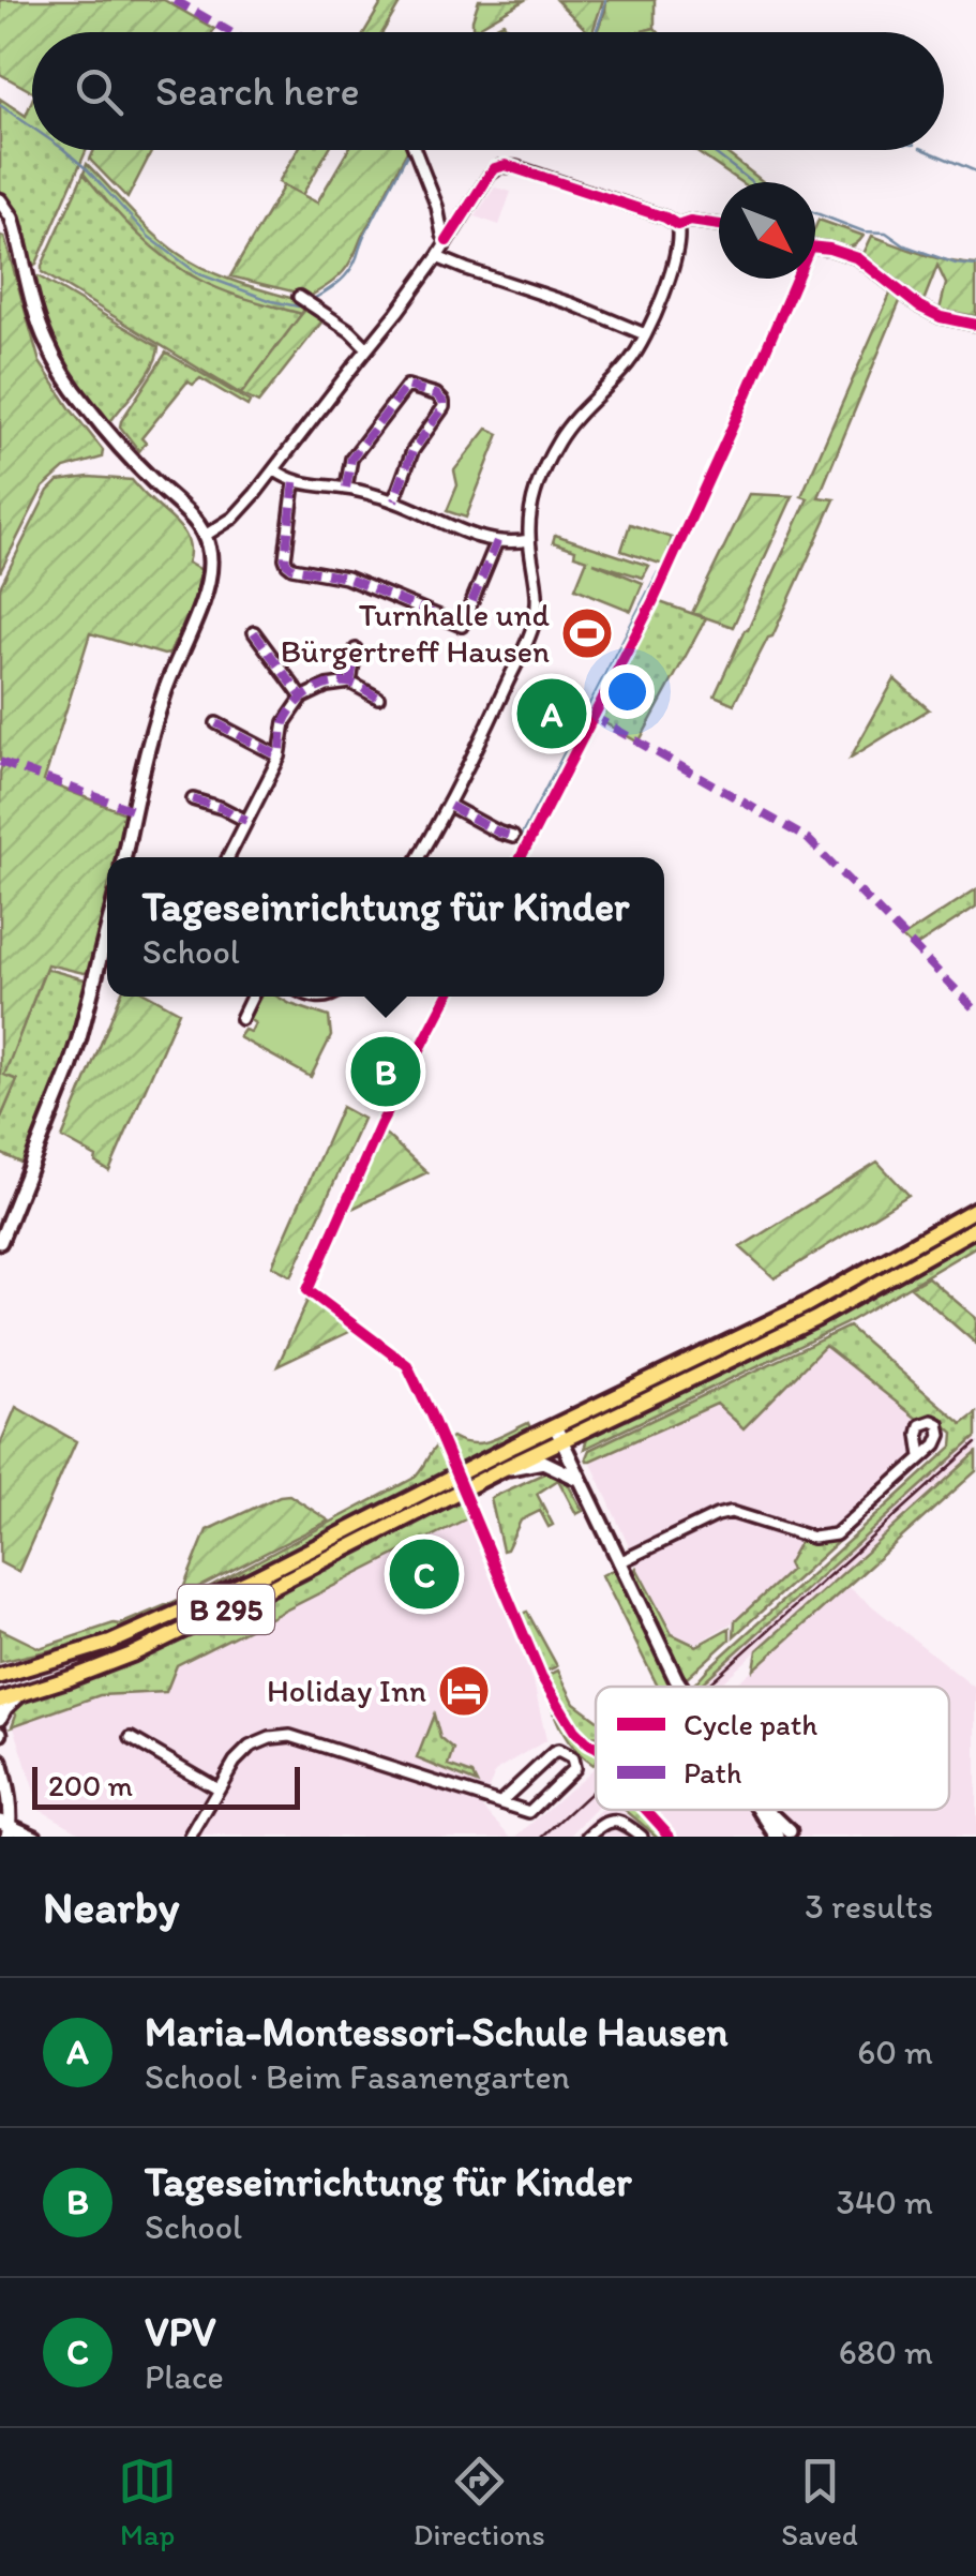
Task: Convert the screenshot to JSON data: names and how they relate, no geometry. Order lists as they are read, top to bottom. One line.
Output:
{"streets":{"main road":["B 295"]},"places":{"sports":["Turnhalle und Bürgertreff Hausen"],"hotel":["Holiday Inn"]},"legend":["Cycle path","Path"],"scale_bar":"200 m","north":"bottom right","page":{"search":"Search here","pins":["A","B","C"],"popup":["Tageseinrichtung für Kinder","School"],"scale":"200 m","heading":["Nearby","3 results"],"list":[{"mark":"A","name":"Maria-Montessori-Schule Hausen","note":"School · Beim Fasanengarten","value":"60 m"},{"mark":"B","name":"Tageseinrichtung für Kinder","note":"School","value":"340 m"},{"mark":"C","name":"VPV","note":"Place","value":"680 m"}],"nav":["Map","Directions","Saved"]}}
